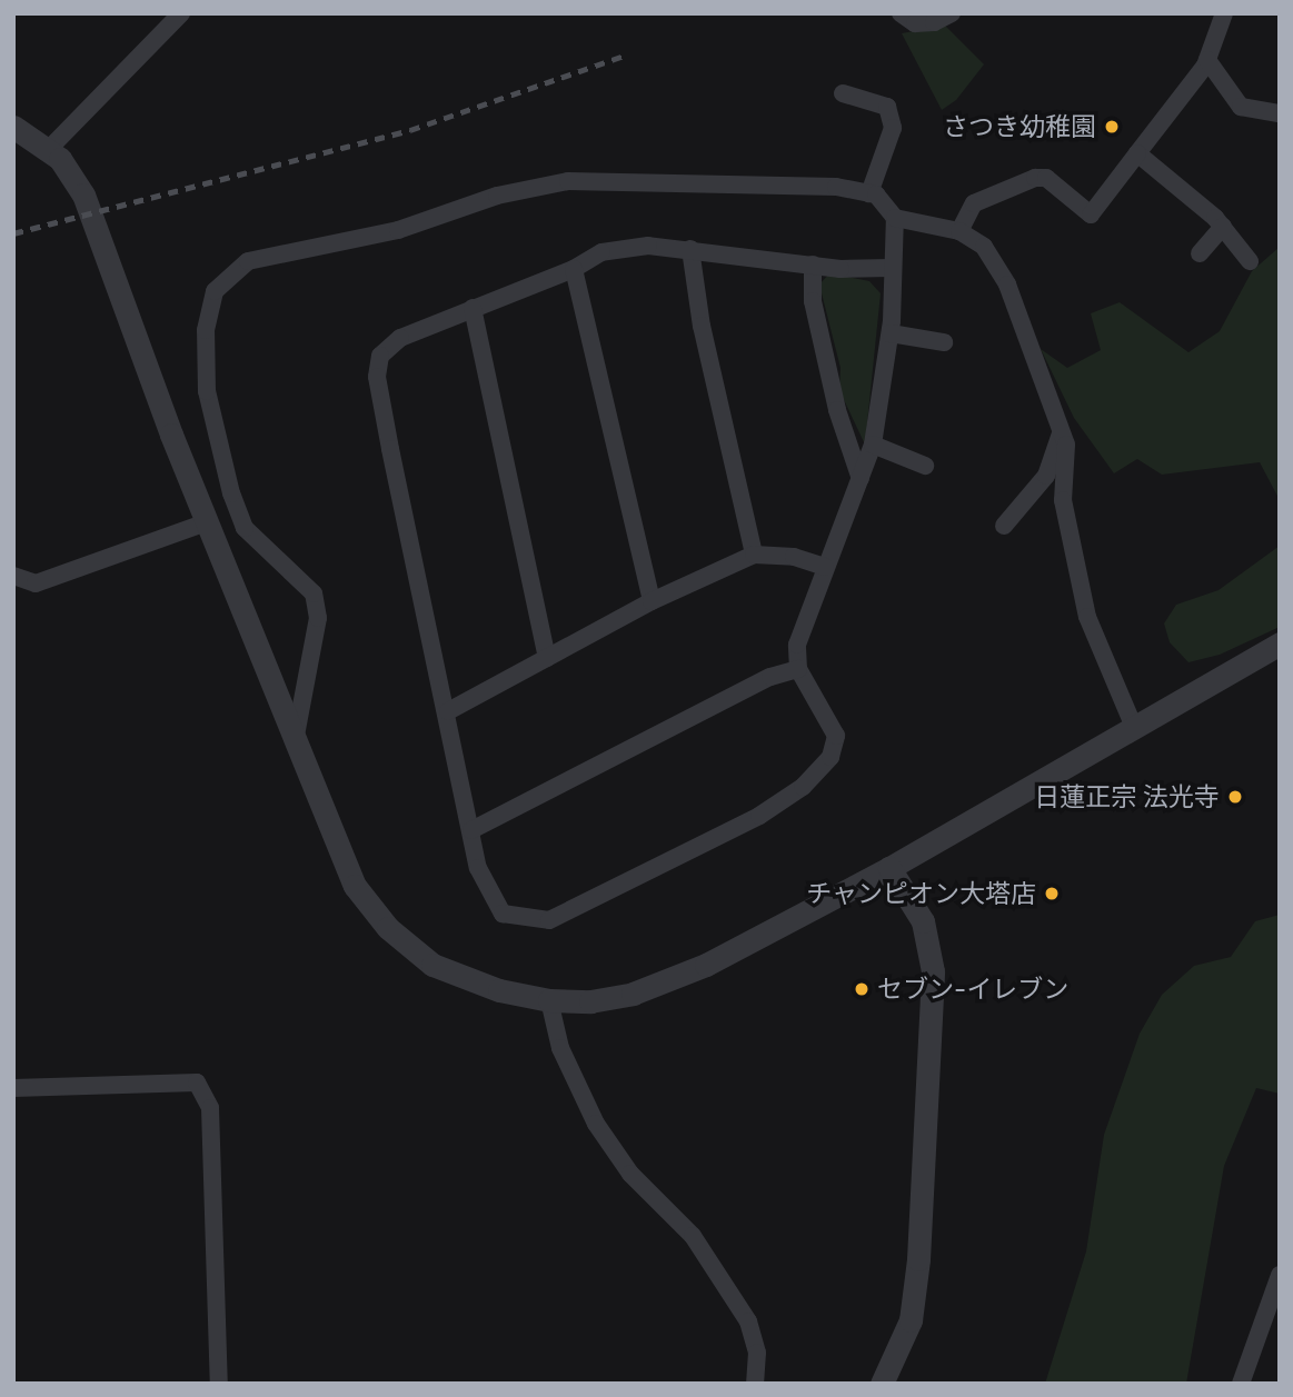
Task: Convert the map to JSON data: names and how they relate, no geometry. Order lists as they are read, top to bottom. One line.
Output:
{"places":["さつき幼稚園","日蓮正宗 法光寺","チャンピオン大塔店","セブン-イレブン"]}
